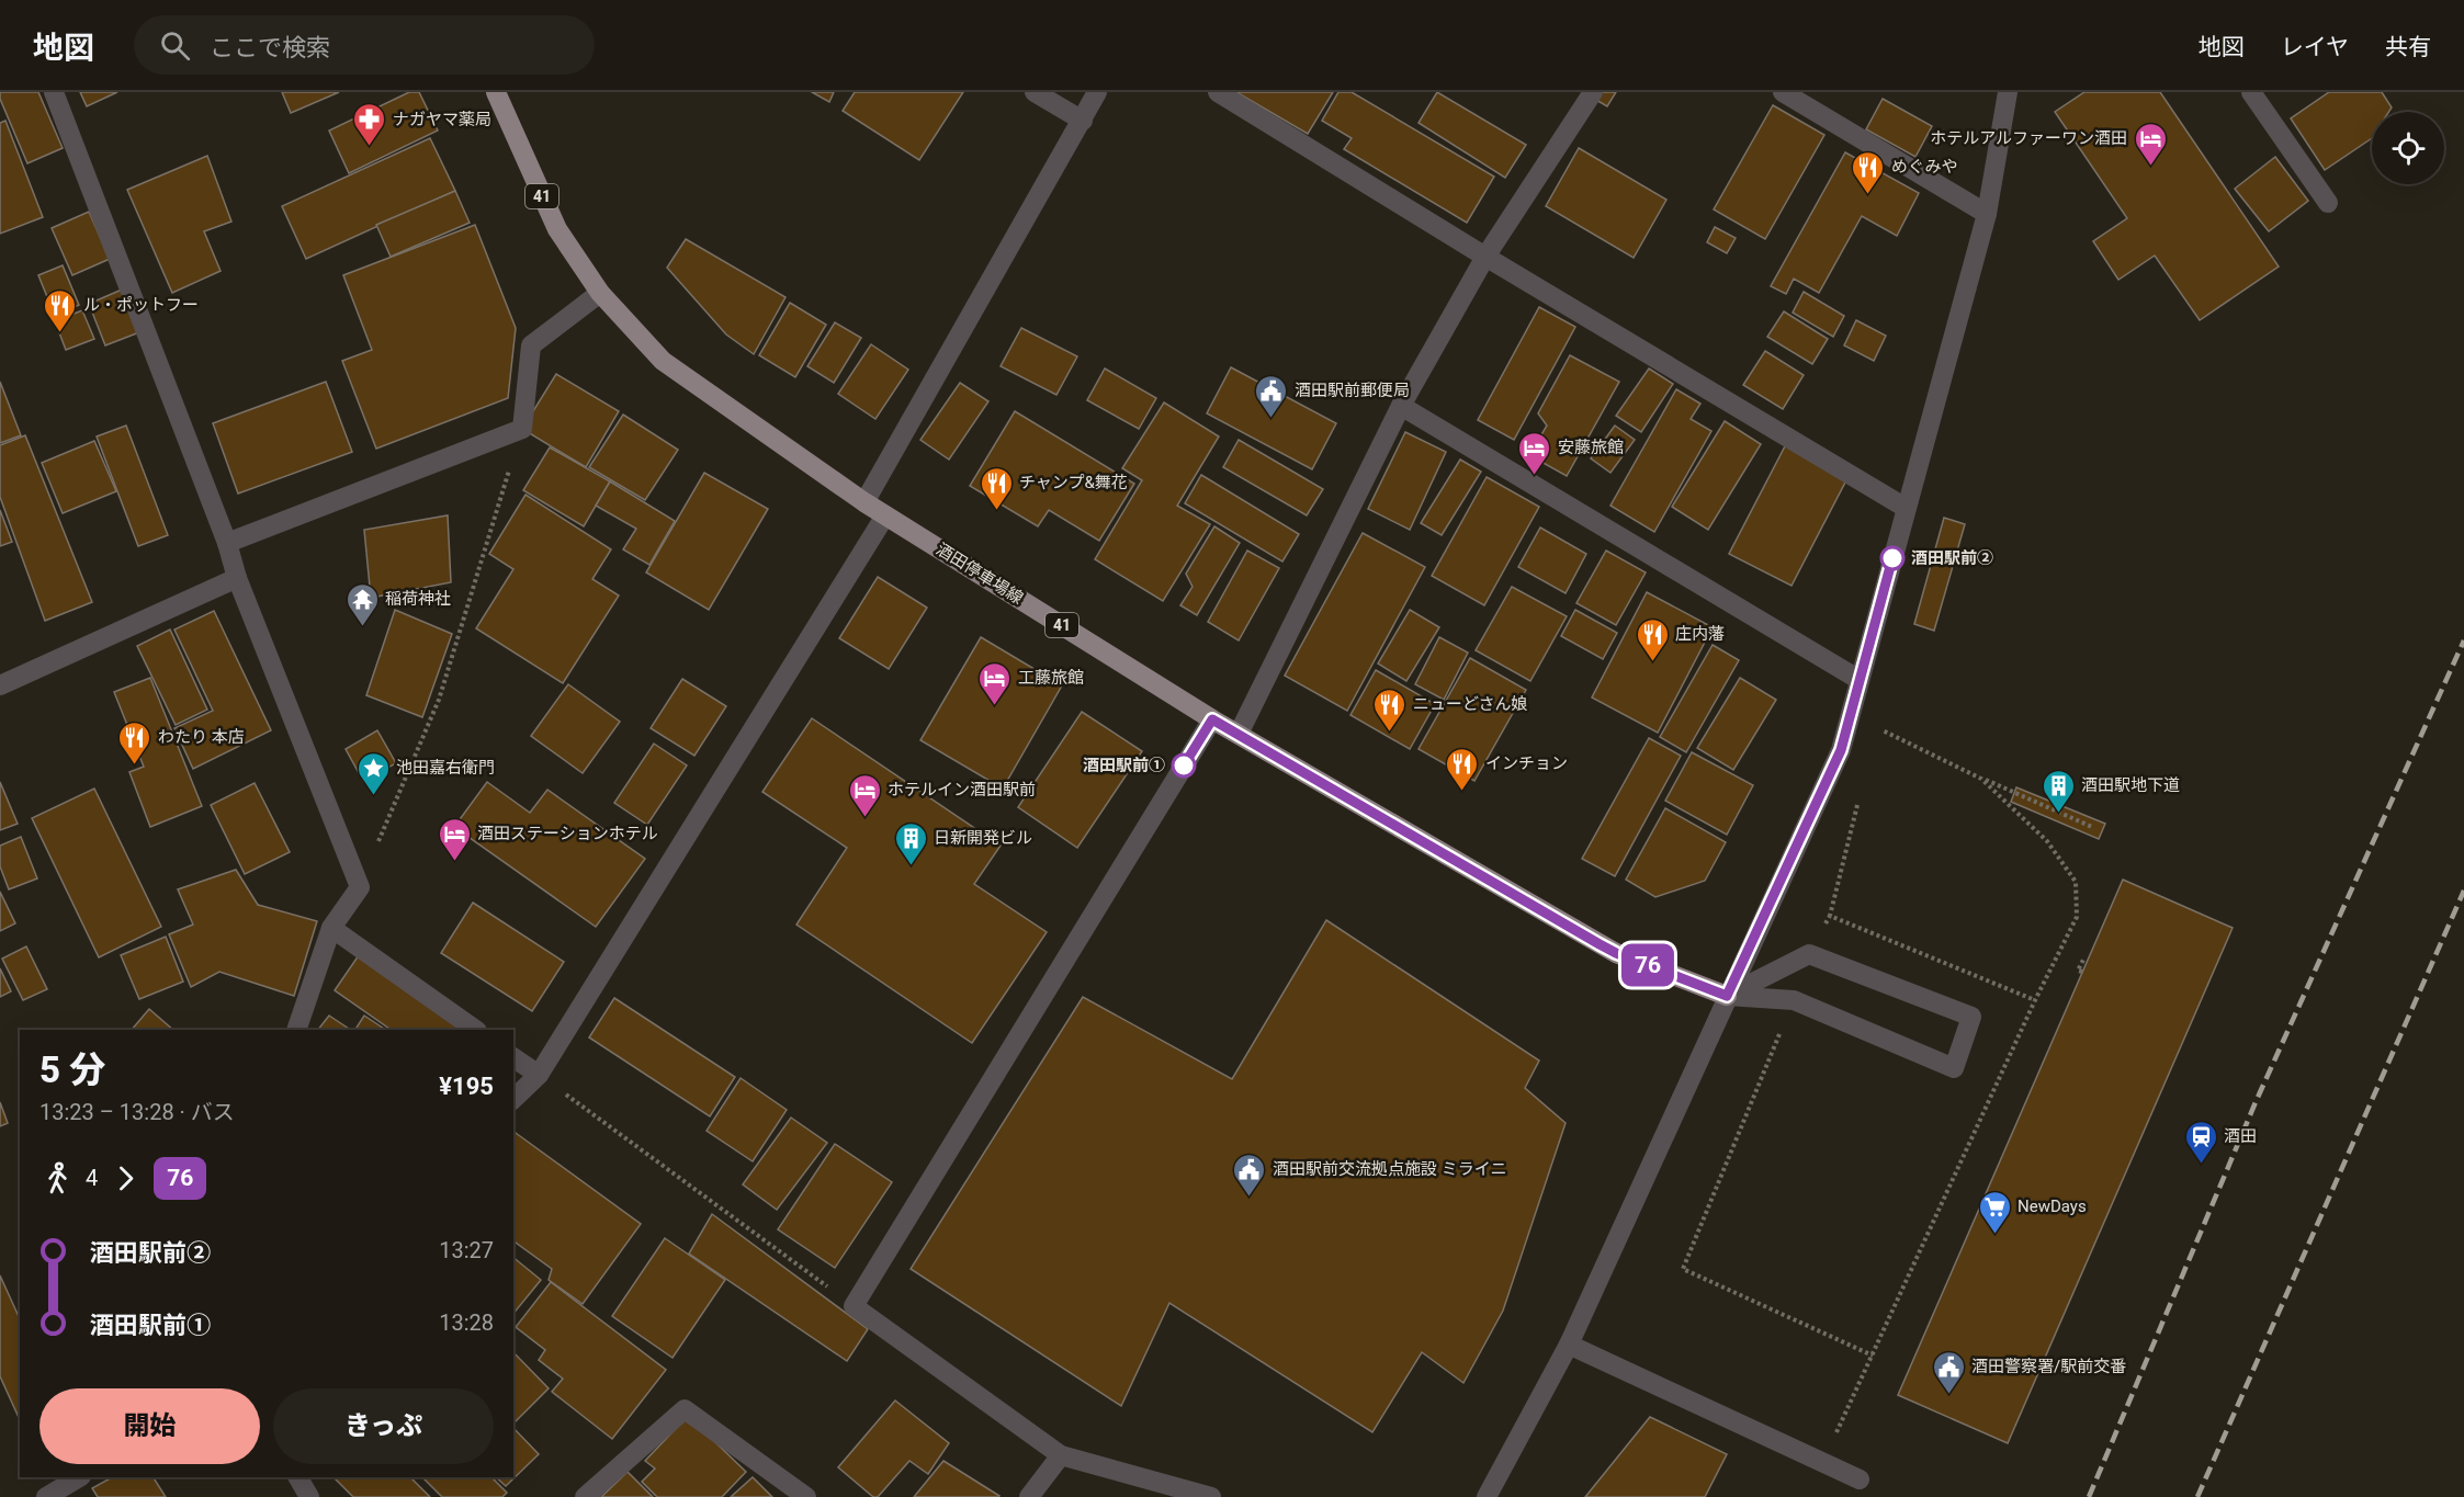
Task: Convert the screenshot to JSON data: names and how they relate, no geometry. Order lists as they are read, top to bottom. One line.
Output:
{"streets":{"main road":["41","酒田停車場線"]},"places":{"pharmacy":["ナガヤマ薬局"],"hotel":["ホテルアルファーワン酒田","安藤旅館","工藤旅館","ホテルイン酒田駅前","酒田ステーションホテル"],"restaurant":["めぐみや","ル・ポットフー","チャンプ&舞花","庄内藩","ニューどさん娘","わたり 本店","インチョン"],"public building":["酒田駅前郵便局","酒田駅前交流拠点施設 ミライニ","酒田警察署/駅前交番"],"other":["酒田駅前②","酒田駅前①"],"temple":["稲荷神社"],"place":["池田嘉右衛門"],"building":["酒田駅地下道","日新開発ビル"],"station":["酒田"],"supermarket":["NewDays"]},"lines":["bus line 76"],"page":{"header":"地図","search":"ここで検索","nav":["地図","レイヤ","共有"],"on_map":"76","heading":["5 分","13:23 – 13:28 · バス","¥195"],"legs":["4","76"],"list":[{"name":"酒田駅前②","value":"13:27"},{"name":"酒田駅前①","value":"13:28"}],"buttons":["開始","きっぷ"]}}
